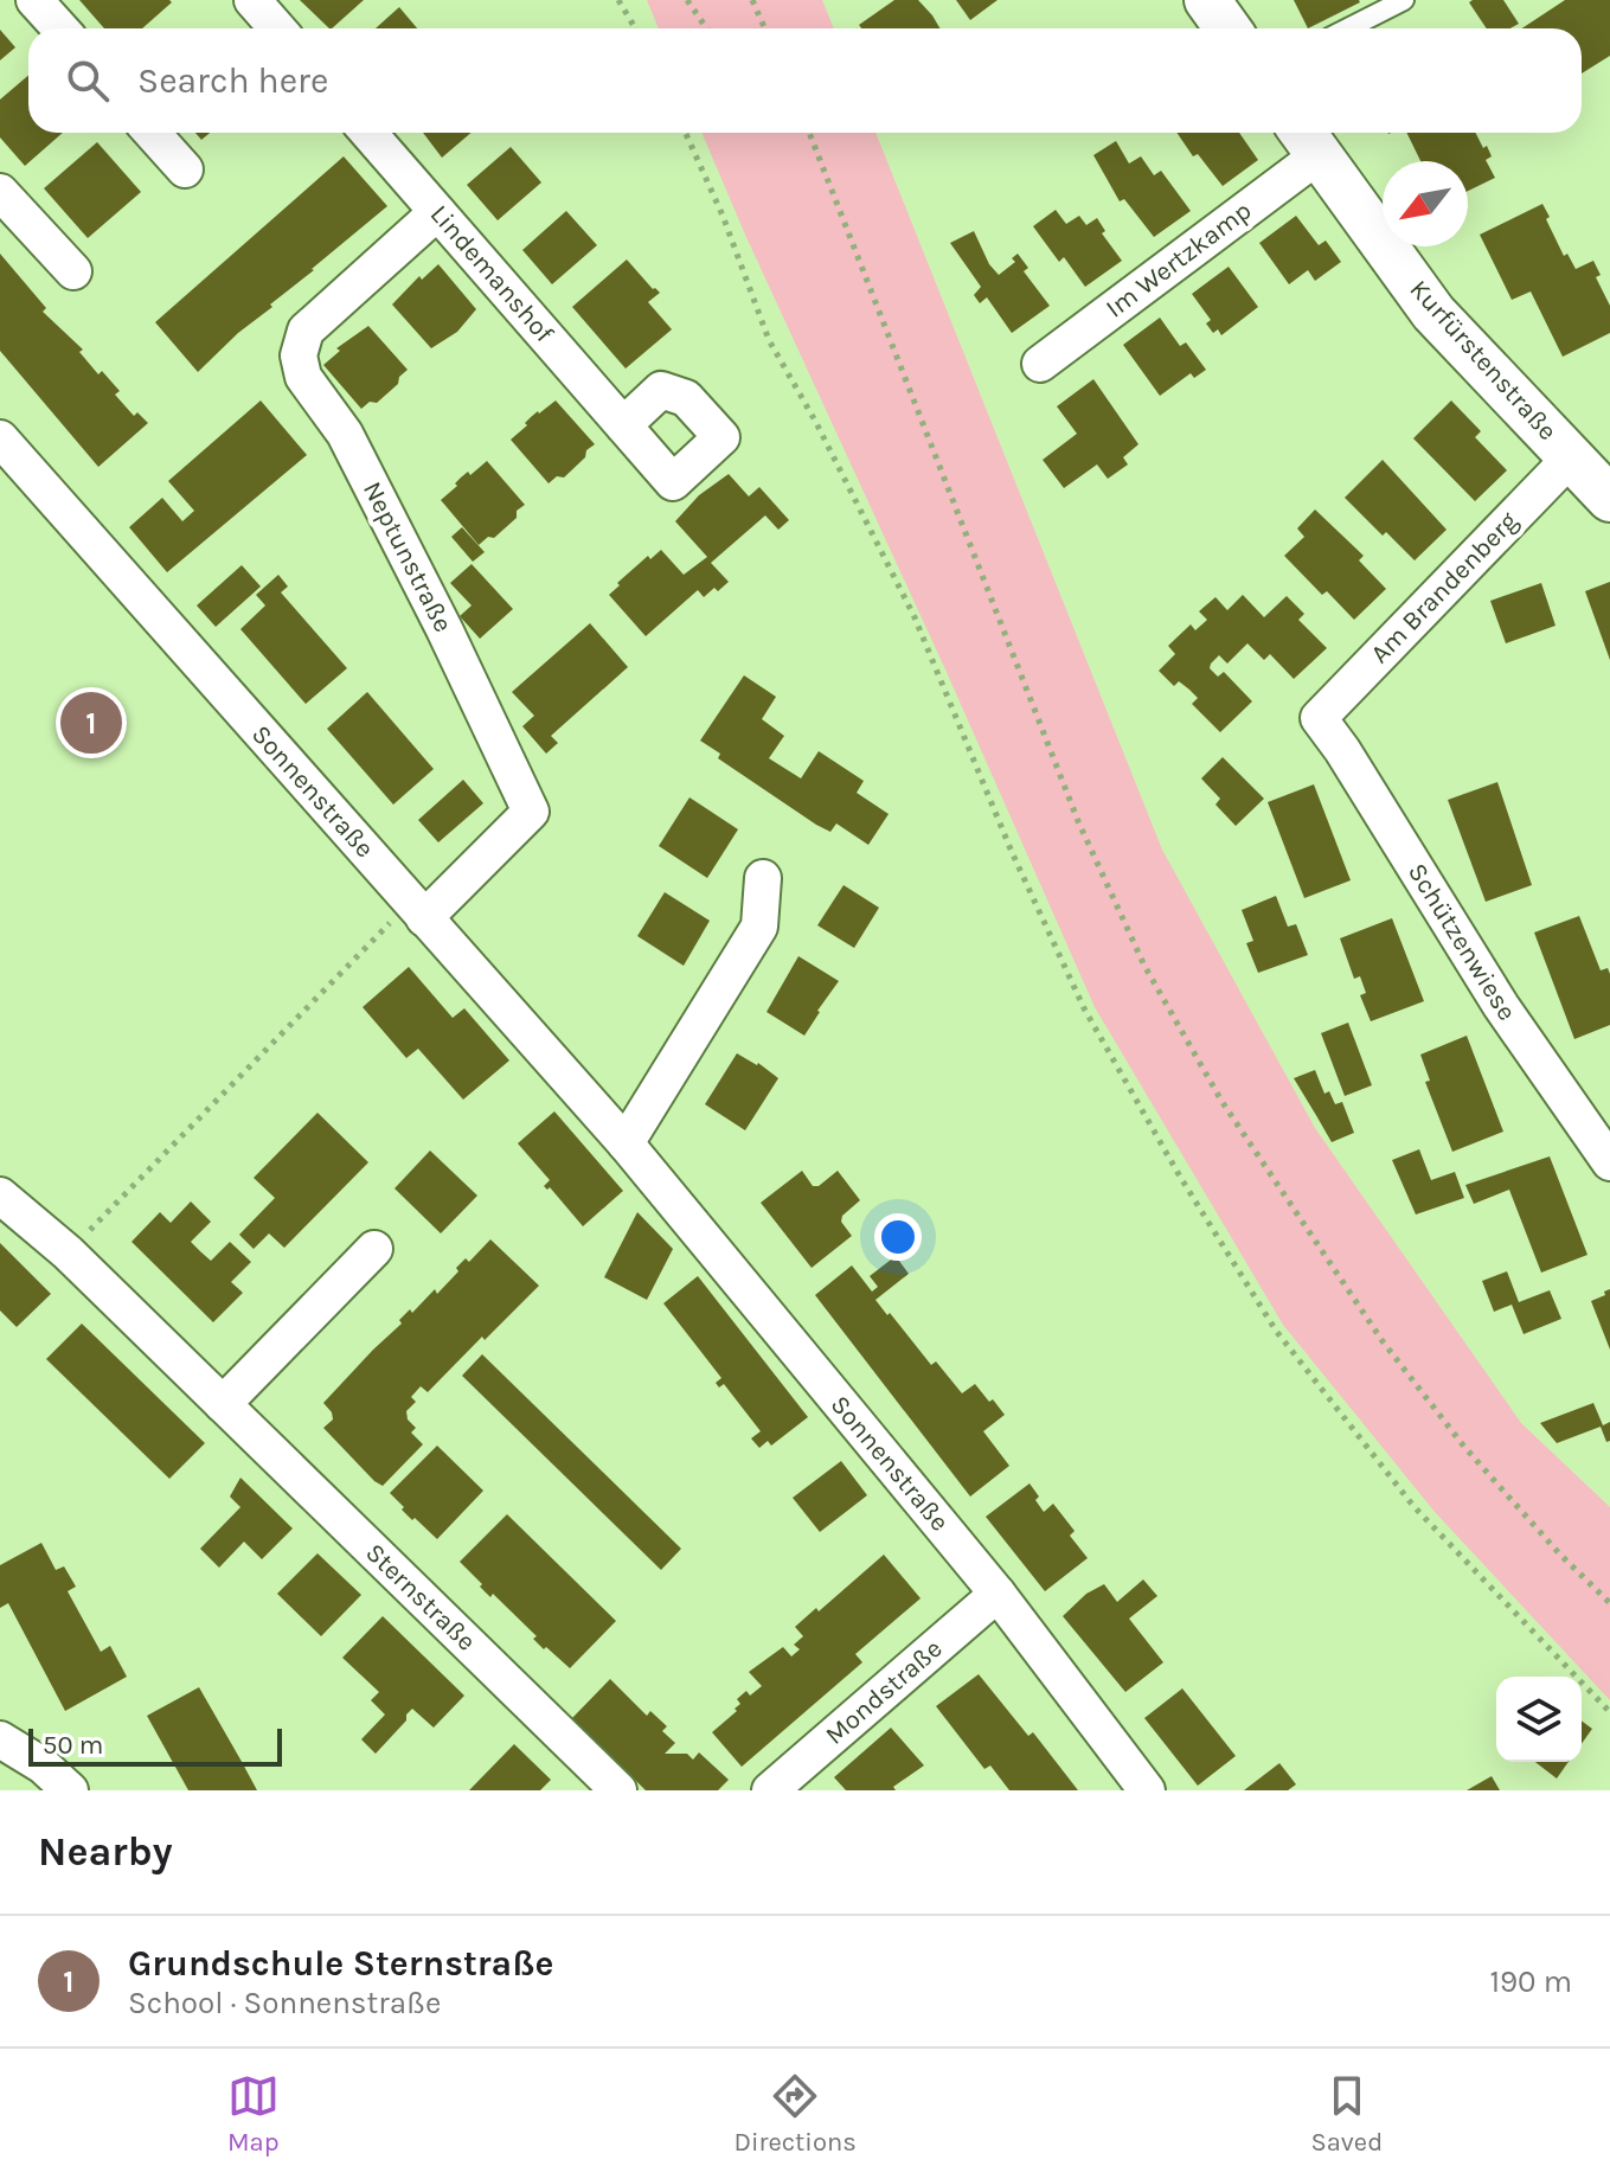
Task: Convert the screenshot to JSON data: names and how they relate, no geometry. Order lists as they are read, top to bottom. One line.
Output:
{"streets":{"street":["Im Wertzkamp","Lindemanshof","Kurfürstenstraße","Neptunstraße","Am Brandenberg","Sonnenstraße","Schützenwiese","Sternstraße","Mondstraße"]},"crossings":[["Im Wertzkamp","Kurfürstenstraße"],["Lindemanshof","Neptunstraße"],["Kurfürstenstraße","Am Brandenberg"],["Neptunstraße","Sonnenstraße"],["Am Brandenberg","Schützenwiese"],["Sonnenstraße","Mondstraße"]],"scale_bar":"50 m","north":"bottom left","page":{"search":"Search here","pins":"1","scale":"50 m","heading":"Nearby","list":[{"mark":"1","name":"Grundschule Sternstraße","note":"School · Sonnenstraße","value":"190 m"}],"nav":["Map","Directions","Saved"]}}
